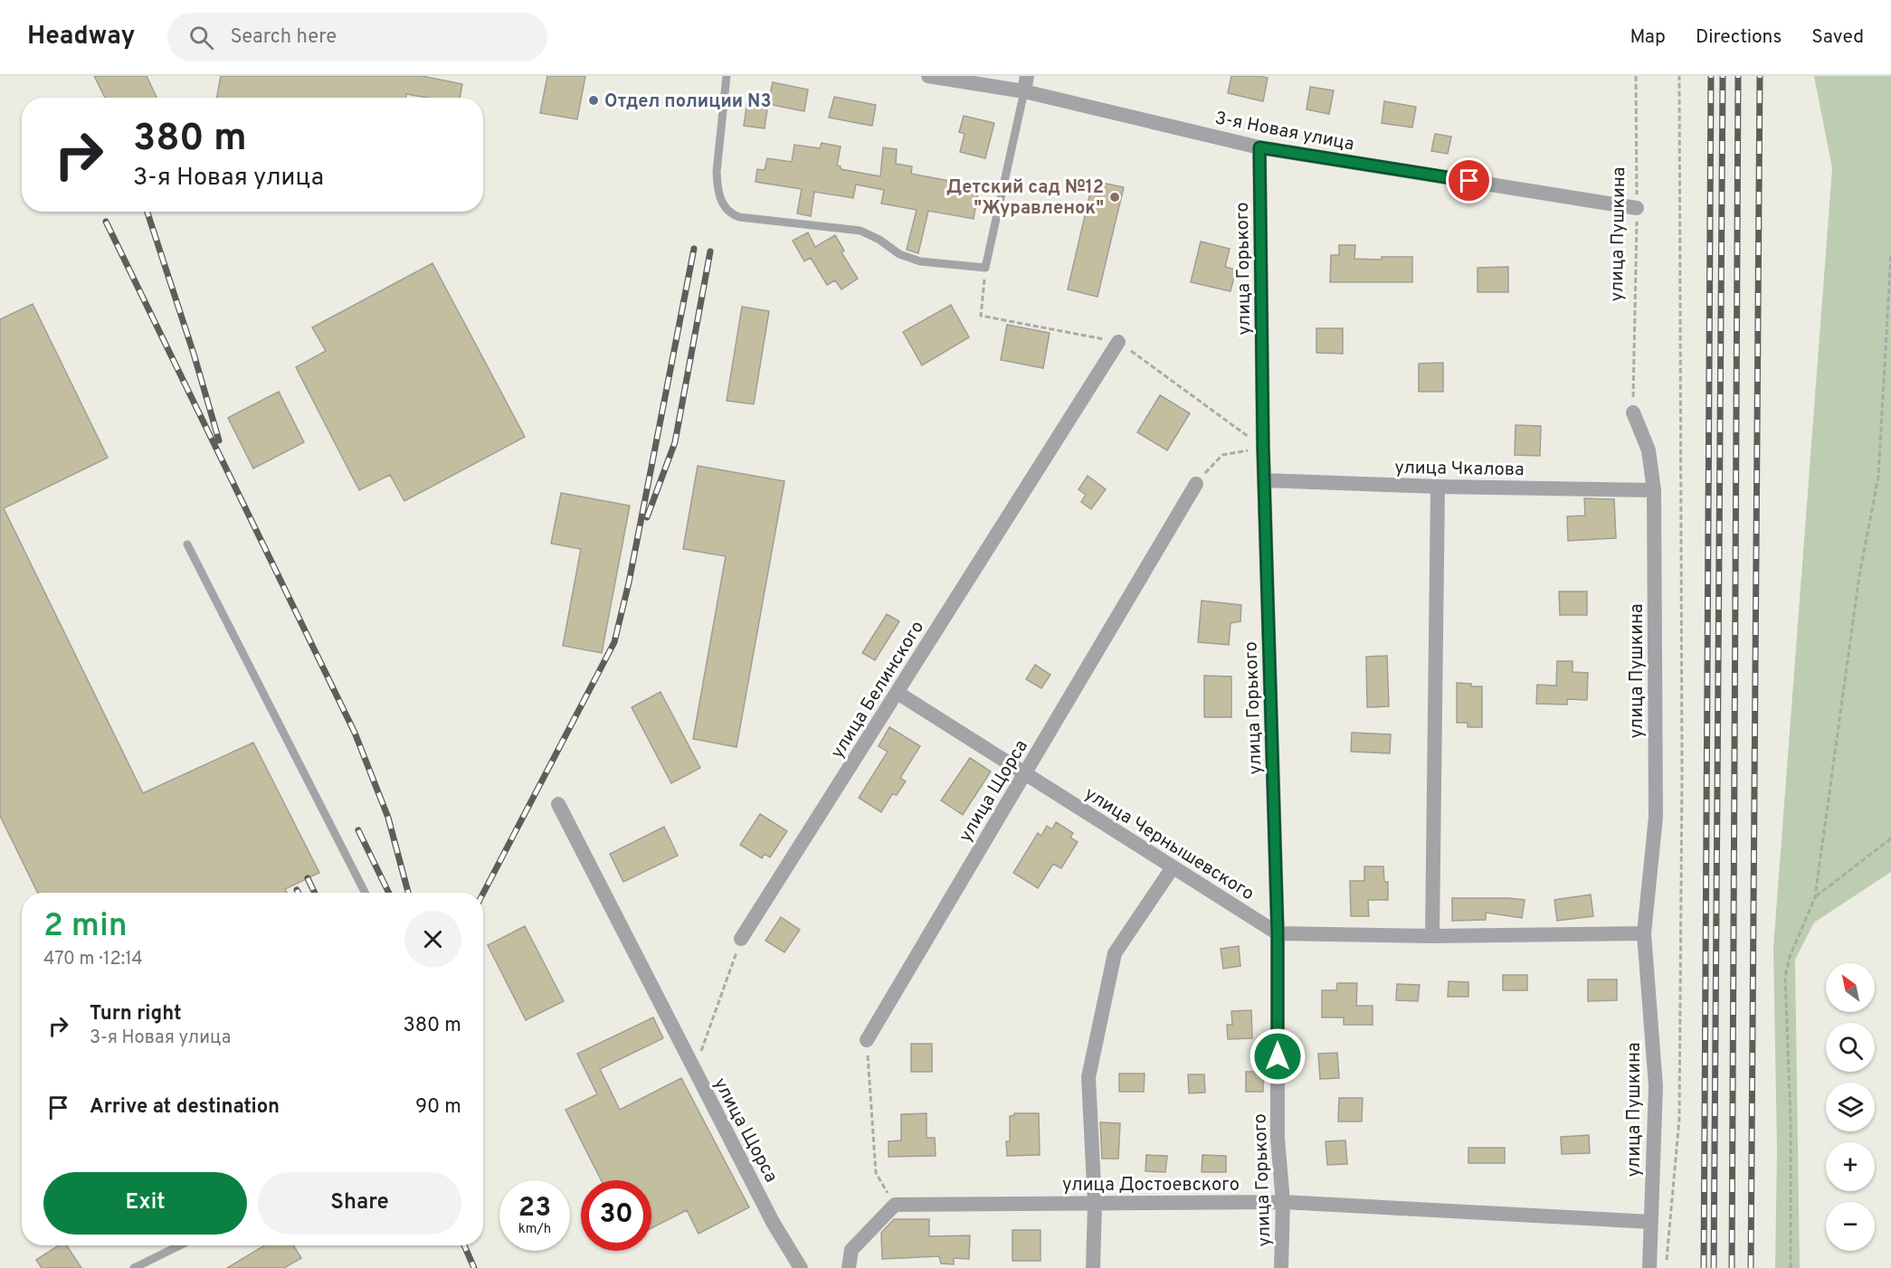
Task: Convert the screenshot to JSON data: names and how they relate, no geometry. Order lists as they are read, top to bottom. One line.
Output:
{"streets":{"street":["3-я Новая улица","улица Пушкина","улица Горького","улица Чкалова","улица Белинского","улица Щорса","улица Чернышевского","улица Достоевского"]},"crossings":[["3-я Новая улица","улица Пушкина"],["3-я Новая улица","улица Горького"],["улица Пушкина","улица Чкалова"],["улица Пушкина","улица Достоевского"],["улица Горького","улица Чкалова"],["улица Горького","улица Чернышевского"],["улица Горького","улица Достоевского"],["улица Белинского","улица Чернышевского"],["улица Щорса","улица Чернышевского"]],"places":["Отдел полиции N3","Детский сад №12 \"Журавленок\""],"north":"top left","page":{"header":"Headway","search":"Search here","nav":["Map","Directions","Saved"],"turn":["380 m","3-я Новая улица"],"heading":["2 min","470 m · 12:14"],"map_buttons":["+","−"],"list":[{"name":"Turn right","note":"3-я Новая улица","value":"380 m"},{"name":"Arrive at destination","value":"90 m"}],"buttons":["Exit","Share"],"speed":"23 km/h","limit":"30"}}
